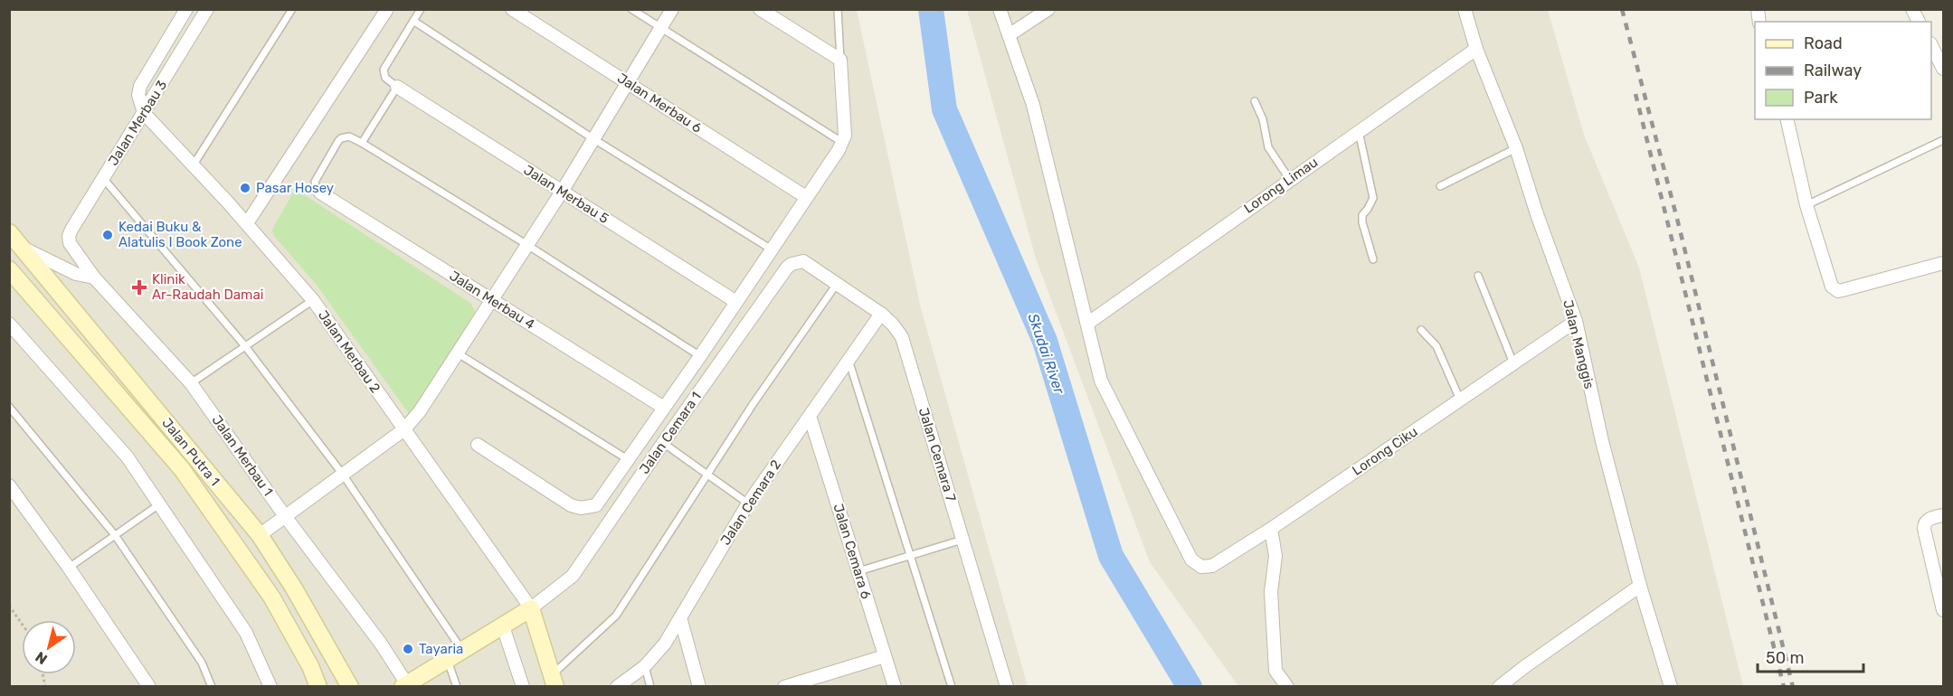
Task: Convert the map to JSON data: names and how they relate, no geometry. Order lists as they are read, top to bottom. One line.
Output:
{"streets":{"main road":["Jalan Putra 1"],"street":["Jalan Merbau 6","Jalan Merbau 3","Lorong Limau","Jalan Merbau 5","Jalan Merbau 4","Jalan Manggis","Jalan Merbau 2","Jalan Cemara 1","Lorong Ciku","Jalan Cemara 7","Jalan Merbau 1","Jalan Cemara 2","Jalan Cemara 6"]},"crossings":[["Jalan Merbau 3","Jalan Merbau 2"],["Jalan Merbau 3","Jalan Merbau 1"],["Lorong Limau","Jalan Manggis"],["Lorong Limau","Lorong Ciku"],["Jalan Manggis","Lorong Ciku"],["Jalan Merbau 2","Jalan Cemara 1"],["Jalan Cemara 1","Jalan Cemara 7"],["Jalan Cemara 7","Jalan Cemara 2"],["Jalan Cemara 2","Jalan Cemara 6"]],"water":["Skudai River"],"places":{"other":["Pasar Hosey","Kedai Buku & Alatulis I Book Zone","Tayaria"],"health":["Klinik Ar-Raudah Damai"]},"legend":["Road","Railway","Park"],"scale_bar":"50 m","north":"bottom left"}
